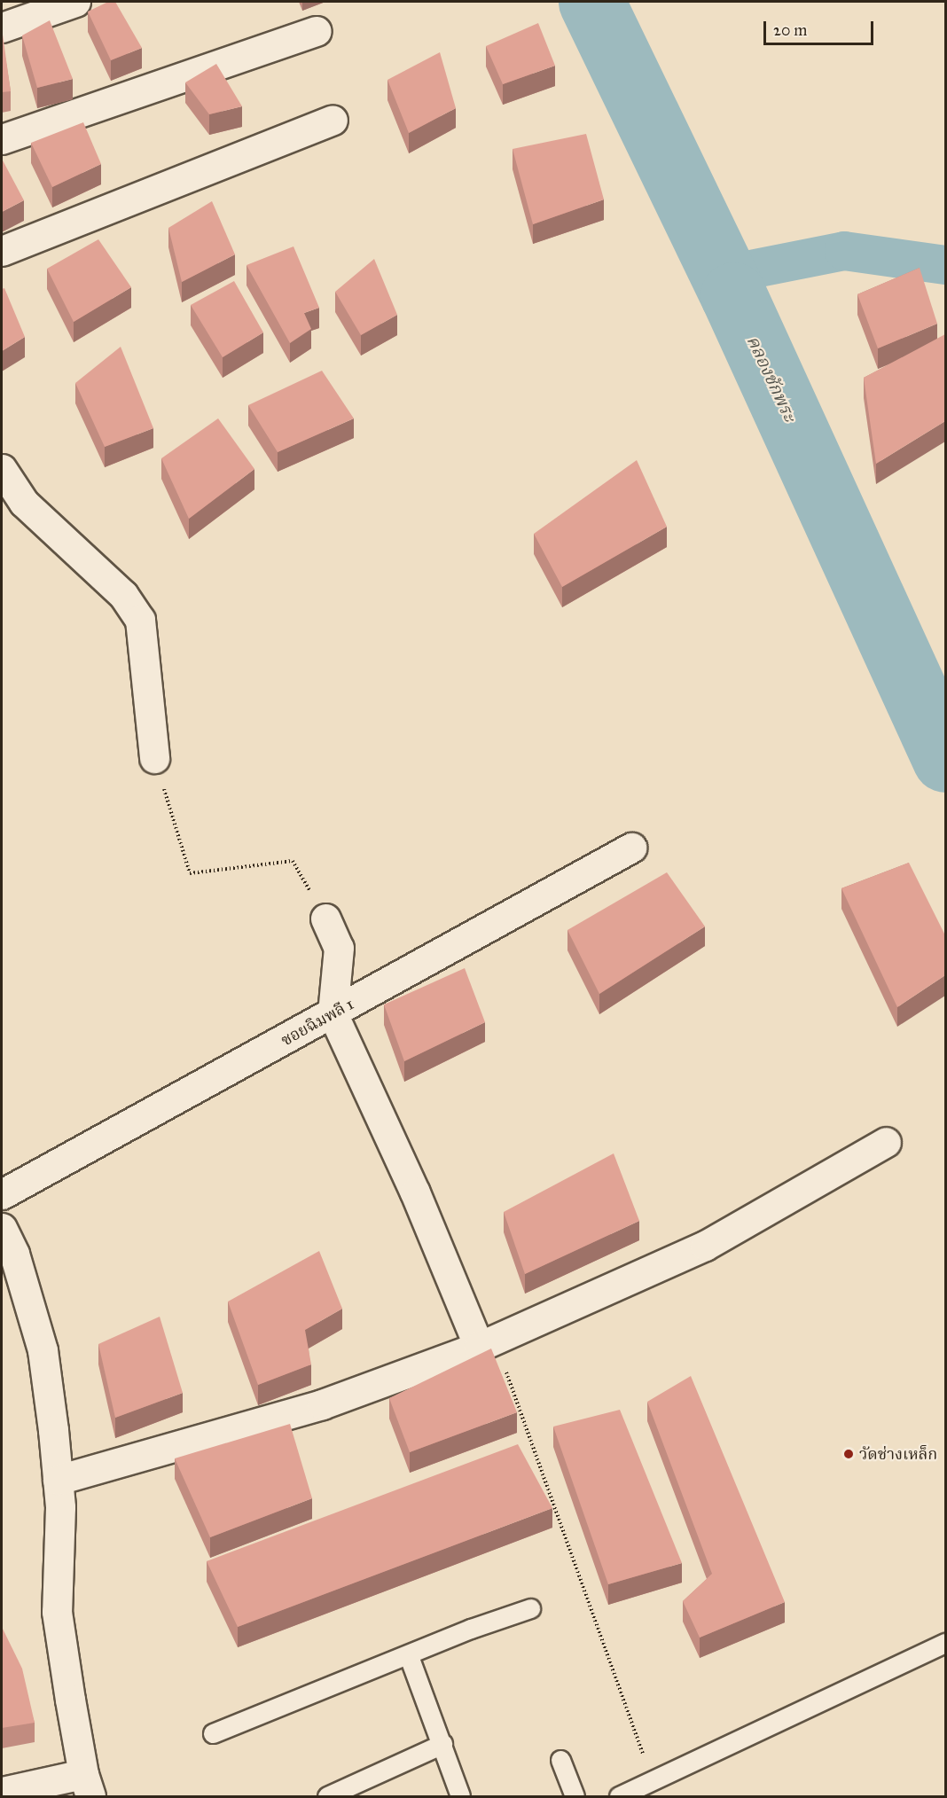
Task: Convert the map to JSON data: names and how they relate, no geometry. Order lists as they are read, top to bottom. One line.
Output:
{"streets":{"street":["ซอยฉิมพลี 1"]},"water":["คลองชักพระ"],"places":["วัดช่างเหล็ก"],"scale_bar":"20 m"}
